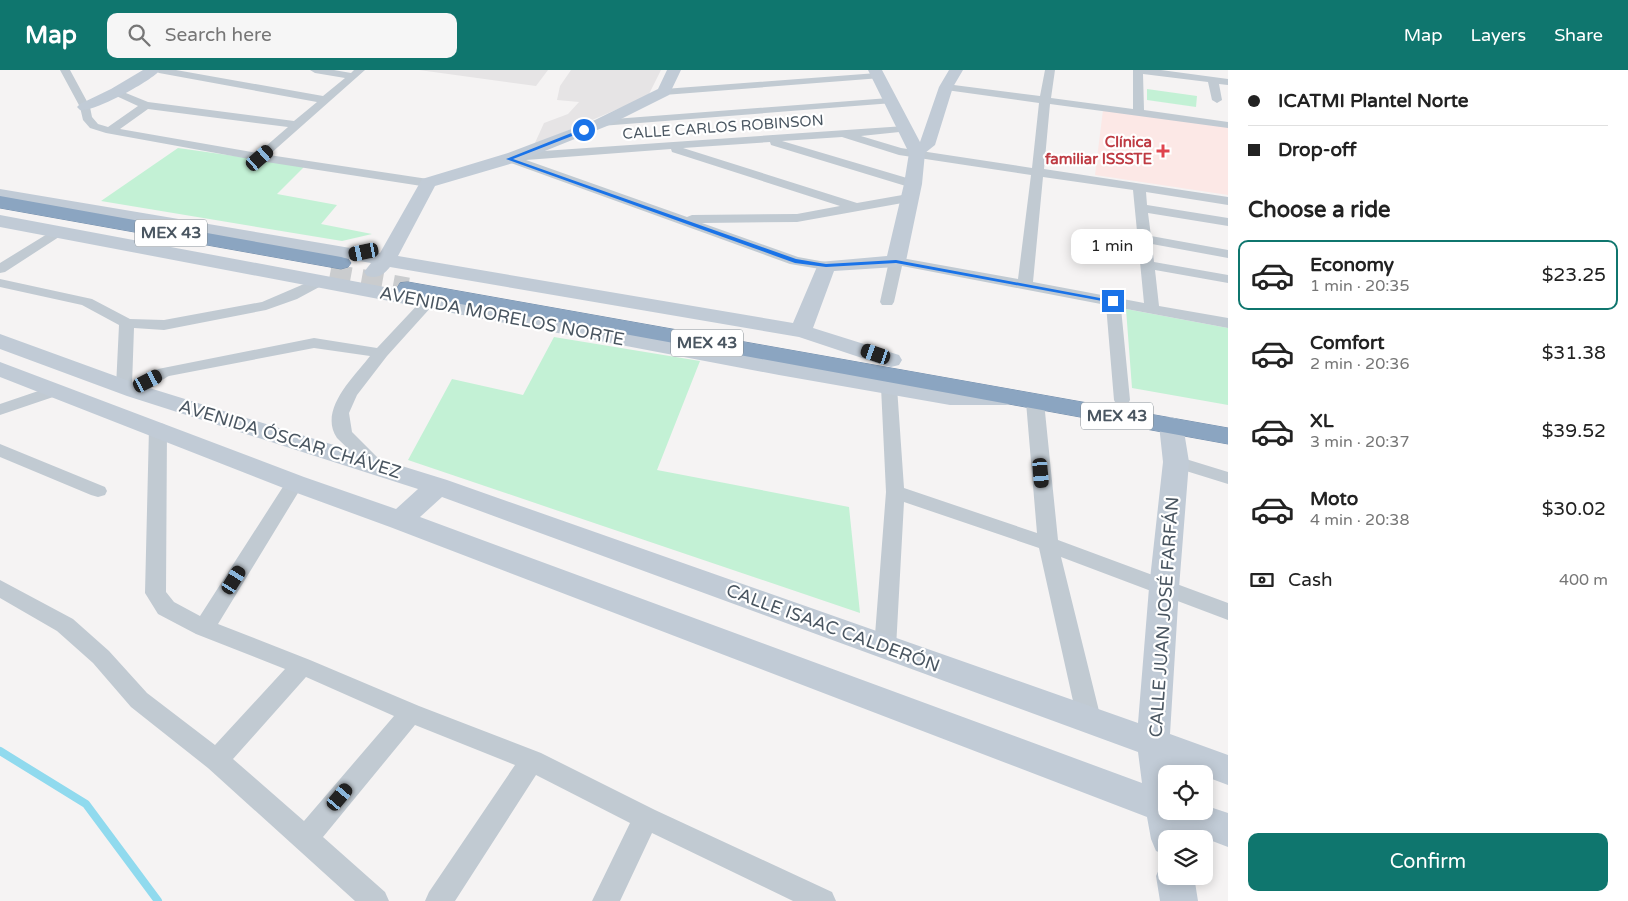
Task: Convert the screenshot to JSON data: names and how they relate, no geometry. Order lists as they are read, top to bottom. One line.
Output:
{"streets":{"highway":["MEX 43"],"street":["CALLE CARLOS ROBINSON","AVENIDA MORELOS NORTE","AVENIDA ÓSCAR CHÁVEZ","CALLE JUAN JOSÉ FARFÁN","CALLE ISAAC CALDERÓN"]},"crossings":[["MEX 43","AVENIDA MORELOS NORTE"],["MEX 43","CALLE JUAN JOSÉ FARFÁN"],["AVENIDA ÓSCAR CHÁVEZ","CALLE ISAAC CALDERÓN"],["CALLE JUAN JOSÉ FARFÁN","CALLE ISAAC CALDERÓN"]],"places":{"health":["Clínica familiar ISSSTE"]},"page":{"header":"Map","search":"Search here","nav":["Map","Layers","Share"],"banner":["ICATMI Plantel Norte","Drop-off"],"heading":"Choose a ride","bubble":"1 min","list":[{"name":"Economy","note":"1 min · 20:35","value":"$23.25"},{"name":"Comfort","note":"2 min · 20:36","value":"$31.38"},{"name":"XL","note":"3 min · 20:37","value":"$39.52"},{"name":"Moto","note":"4 min · 20:38","value":"$30.02"}],"pay":["Cash","400 m"],"buttons":"Confirm"}}
